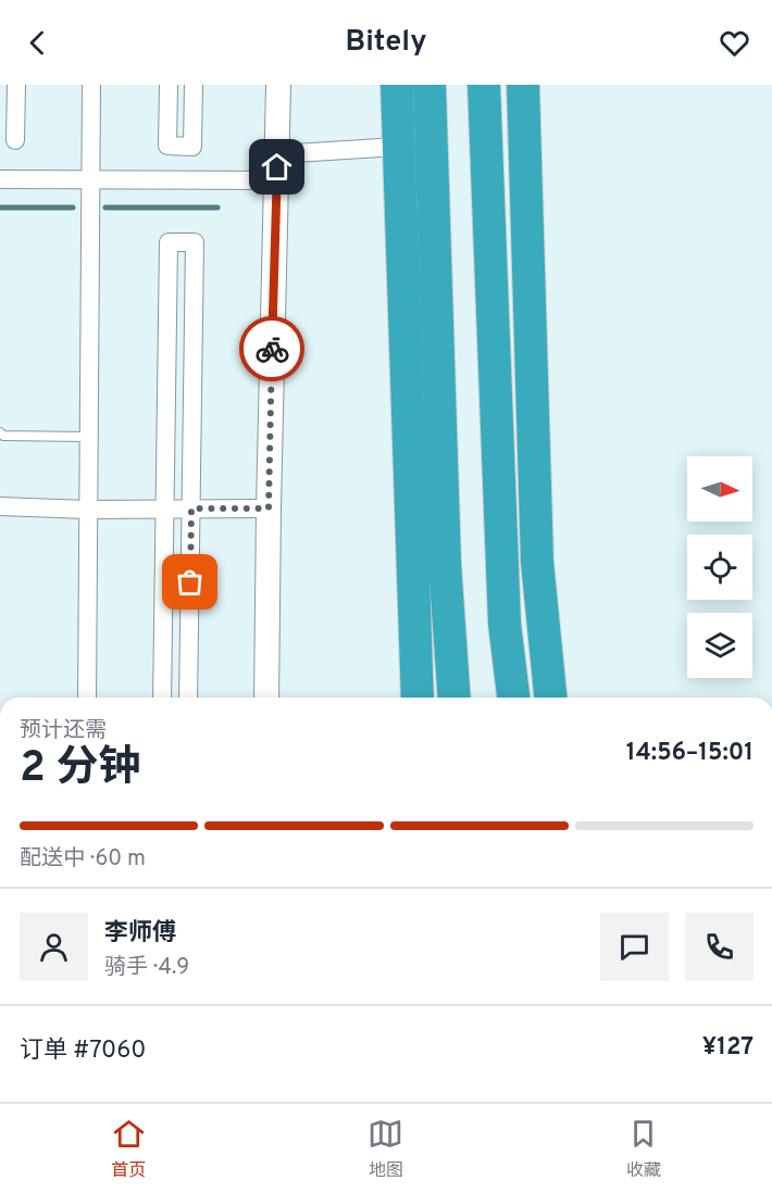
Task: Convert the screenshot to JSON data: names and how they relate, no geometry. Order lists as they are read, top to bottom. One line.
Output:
{"north":"right","page":{"header":"Bitely","heading":["2 分钟","预计还需","14:56–15:01"],"panel":["李师傅","骑手 · 4.9","订单 #7060","¥127"],"bar":"配送中 · 60 m","tabs":["首页","地图","收藏"]}}
